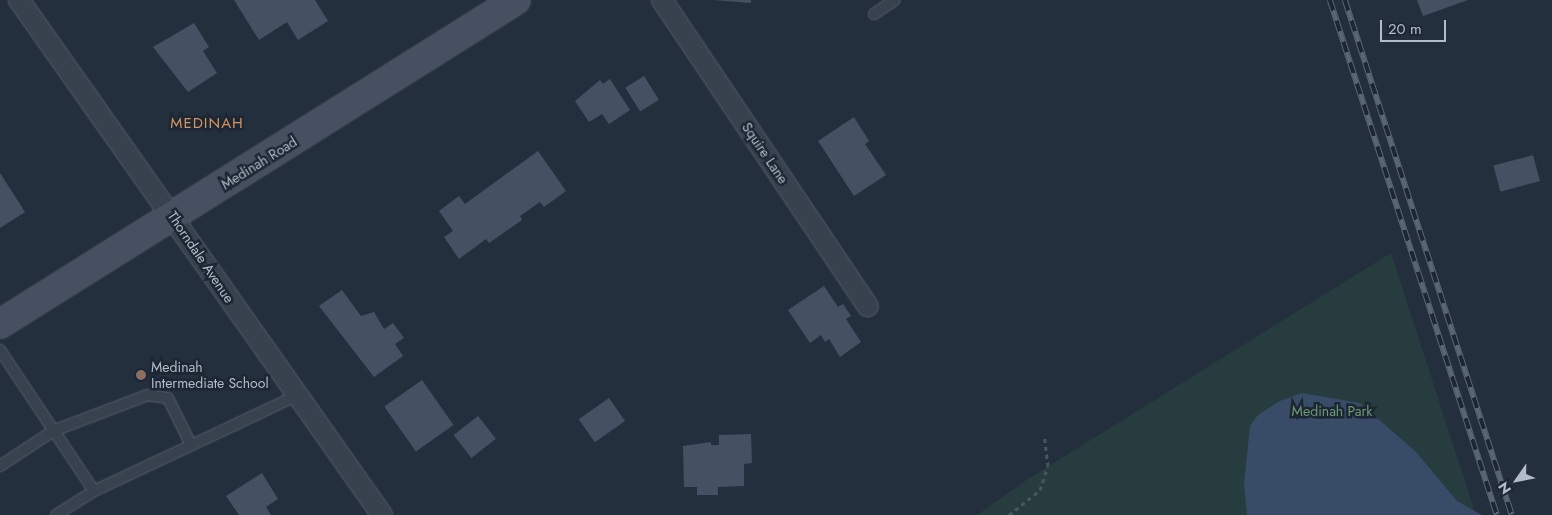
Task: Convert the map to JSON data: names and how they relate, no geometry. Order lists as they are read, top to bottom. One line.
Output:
{"streets":{"main road":["Medinah Road"],"street":["Squire Lane","Thorndale Avenue"]},"crossings":[["Medinah Road","Thorndale Avenue"]],"districts":["MEDINAH"],"parks":["Medinah Park"],"places":["Medinah Intermediate School"],"scale_bar":"20 m","north":"bottom left"}
